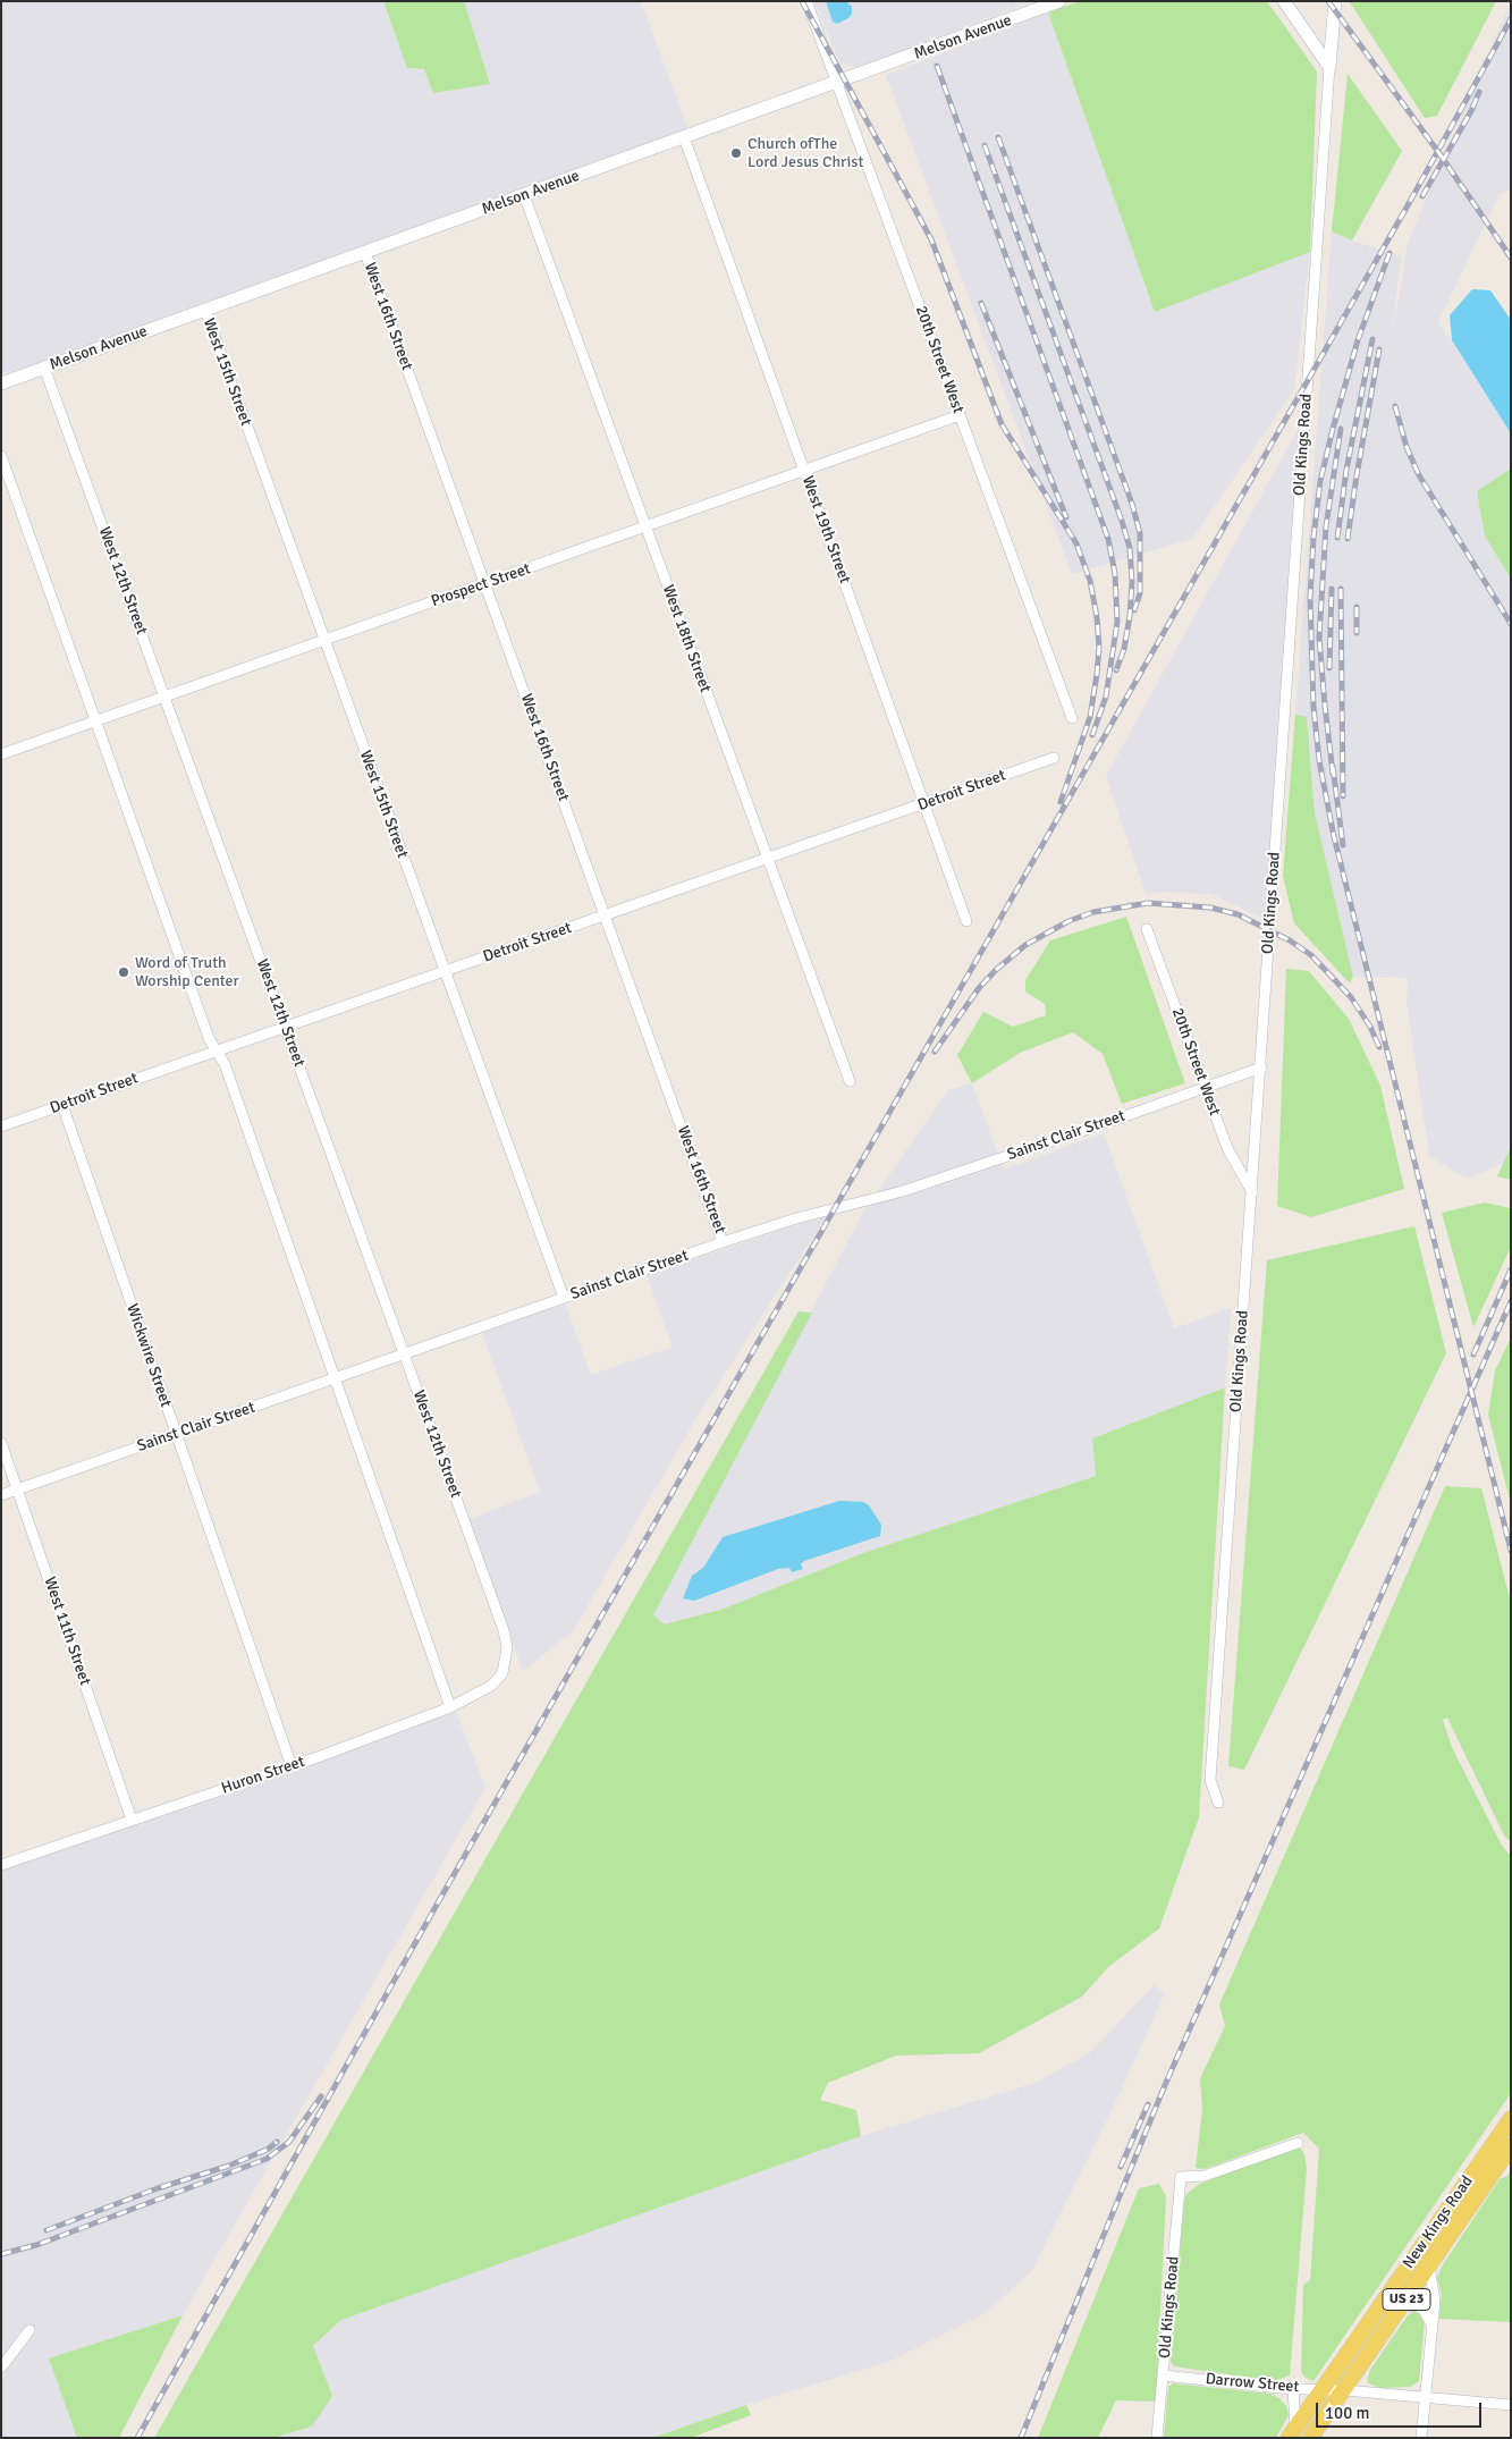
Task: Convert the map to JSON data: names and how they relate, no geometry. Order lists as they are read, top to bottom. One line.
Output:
{"streets":{"main road":["New Kings Road","US 23"],"street":["Melson Avenue","West 16th Street","20th Street West","West 15th Street","Old Kings Road","West 19th Street","West 12th Street","Prospect Street","West 18th Street","Detroit Street","Sainst Clair Street","Wickwire Street","West 11th Street","Huron Street","Darrow Street"]},"crossings":[["Melson Avenue","West 16th Street"],["Melson Avenue","20th Street West"],["Melson Avenue","West 15th Street"],["Melson Avenue","West 19th Street"],["Melson Avenue","West 12th Street"],["Melson Avenue","West 18th Street"],["West 16th Street","Prospect Street"],["West 16th Street","Detroit Street"],["West 16th Street","Sainst Clair Street"],["20th Street West","Old Kings Road"],["20th Street West","Prospect Street"],["20th Street West","Sainst Clair Street"],["West 15th Street","Prospect Street"],["West 15th Street","Detroit Street"],["West 15th Street","Sainst Clair Street"],["Old Kings Road","Sainst Clair Street"],["Old Kings Road","Darrow Street"],["West 19th Street","Prospect Street"],["West 19th Street","Detroit Street"],["West 12th Street","Prospect Street"],["West 12th Street","Detroit Street"],["West 12th Street","Sainst Clair Street"],["West 12th Street","Huron Street"],["Prospect Street","West 18th Street"],["West 18th Street","Detroit Street"],["Detroit Street","Wickwire Street"],["Sainst Clair Street","Wickwire Street"],["Sainst Clair Street","West 11th Street"],["Wickwire Street","Huron Street"],["West 11th Street","Huron Street"],["New Kings Road","Darrow Street"]],"places":["Church ofThe Lord Jesus Christ","Word of Truth Worship Center"],"scale_bar":"100 m"}
